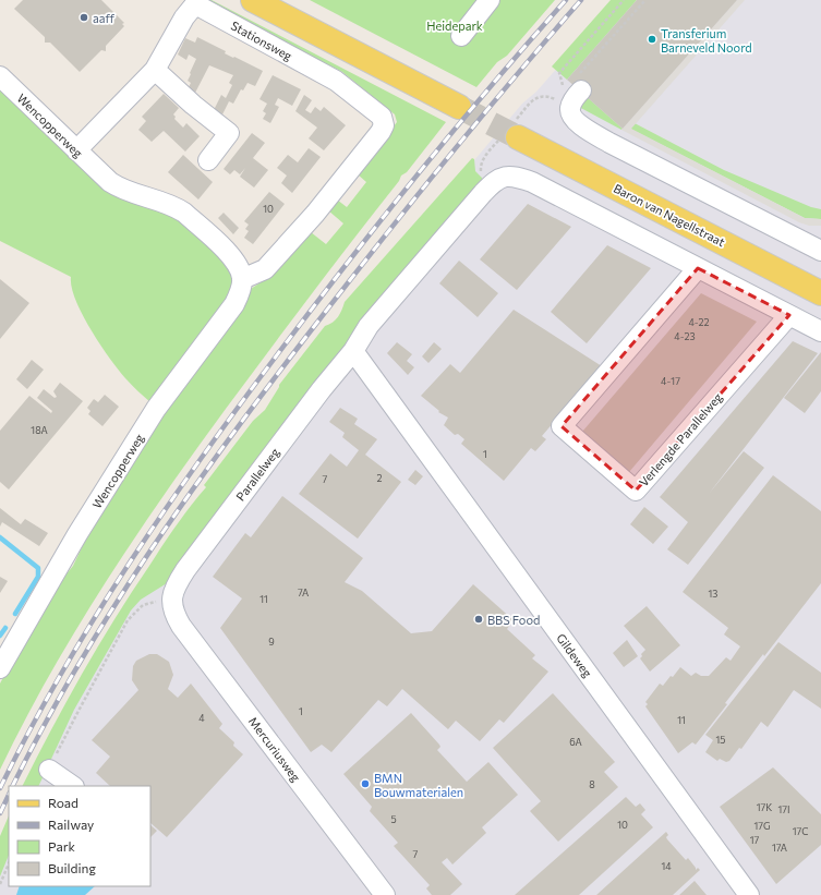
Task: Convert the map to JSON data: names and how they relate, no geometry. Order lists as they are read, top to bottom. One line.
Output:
{"streets":{"main road":["Baron van Nagellstraat"],"street":["Stationsweg","Wencopperweg","Verlengde Parallelweg","Parallelweg","Gildeweg","Mercuriusweg"]},"crossings":[["Stationsweg","Wencopperweg"],["Verlengde Parallelweg","Parallelweg"],["Parallelweg","Gildeweg"],["Parallelweg","Mercuriusweg"]],"parks":["Heidepark"],"places":["aaff","Transferium Barneveld Noord","BBS Food","BMN Bouwmaterialen"],"house_numbers":["10","4-22","4-23","4-17","18A","1","2","7","7A","13","11","9","1","4","11","15","6A","8","17K","17I","5","10","17G","17C","17","17A","7","14"],"legend":["Road","Railway","Park","Building"]}
